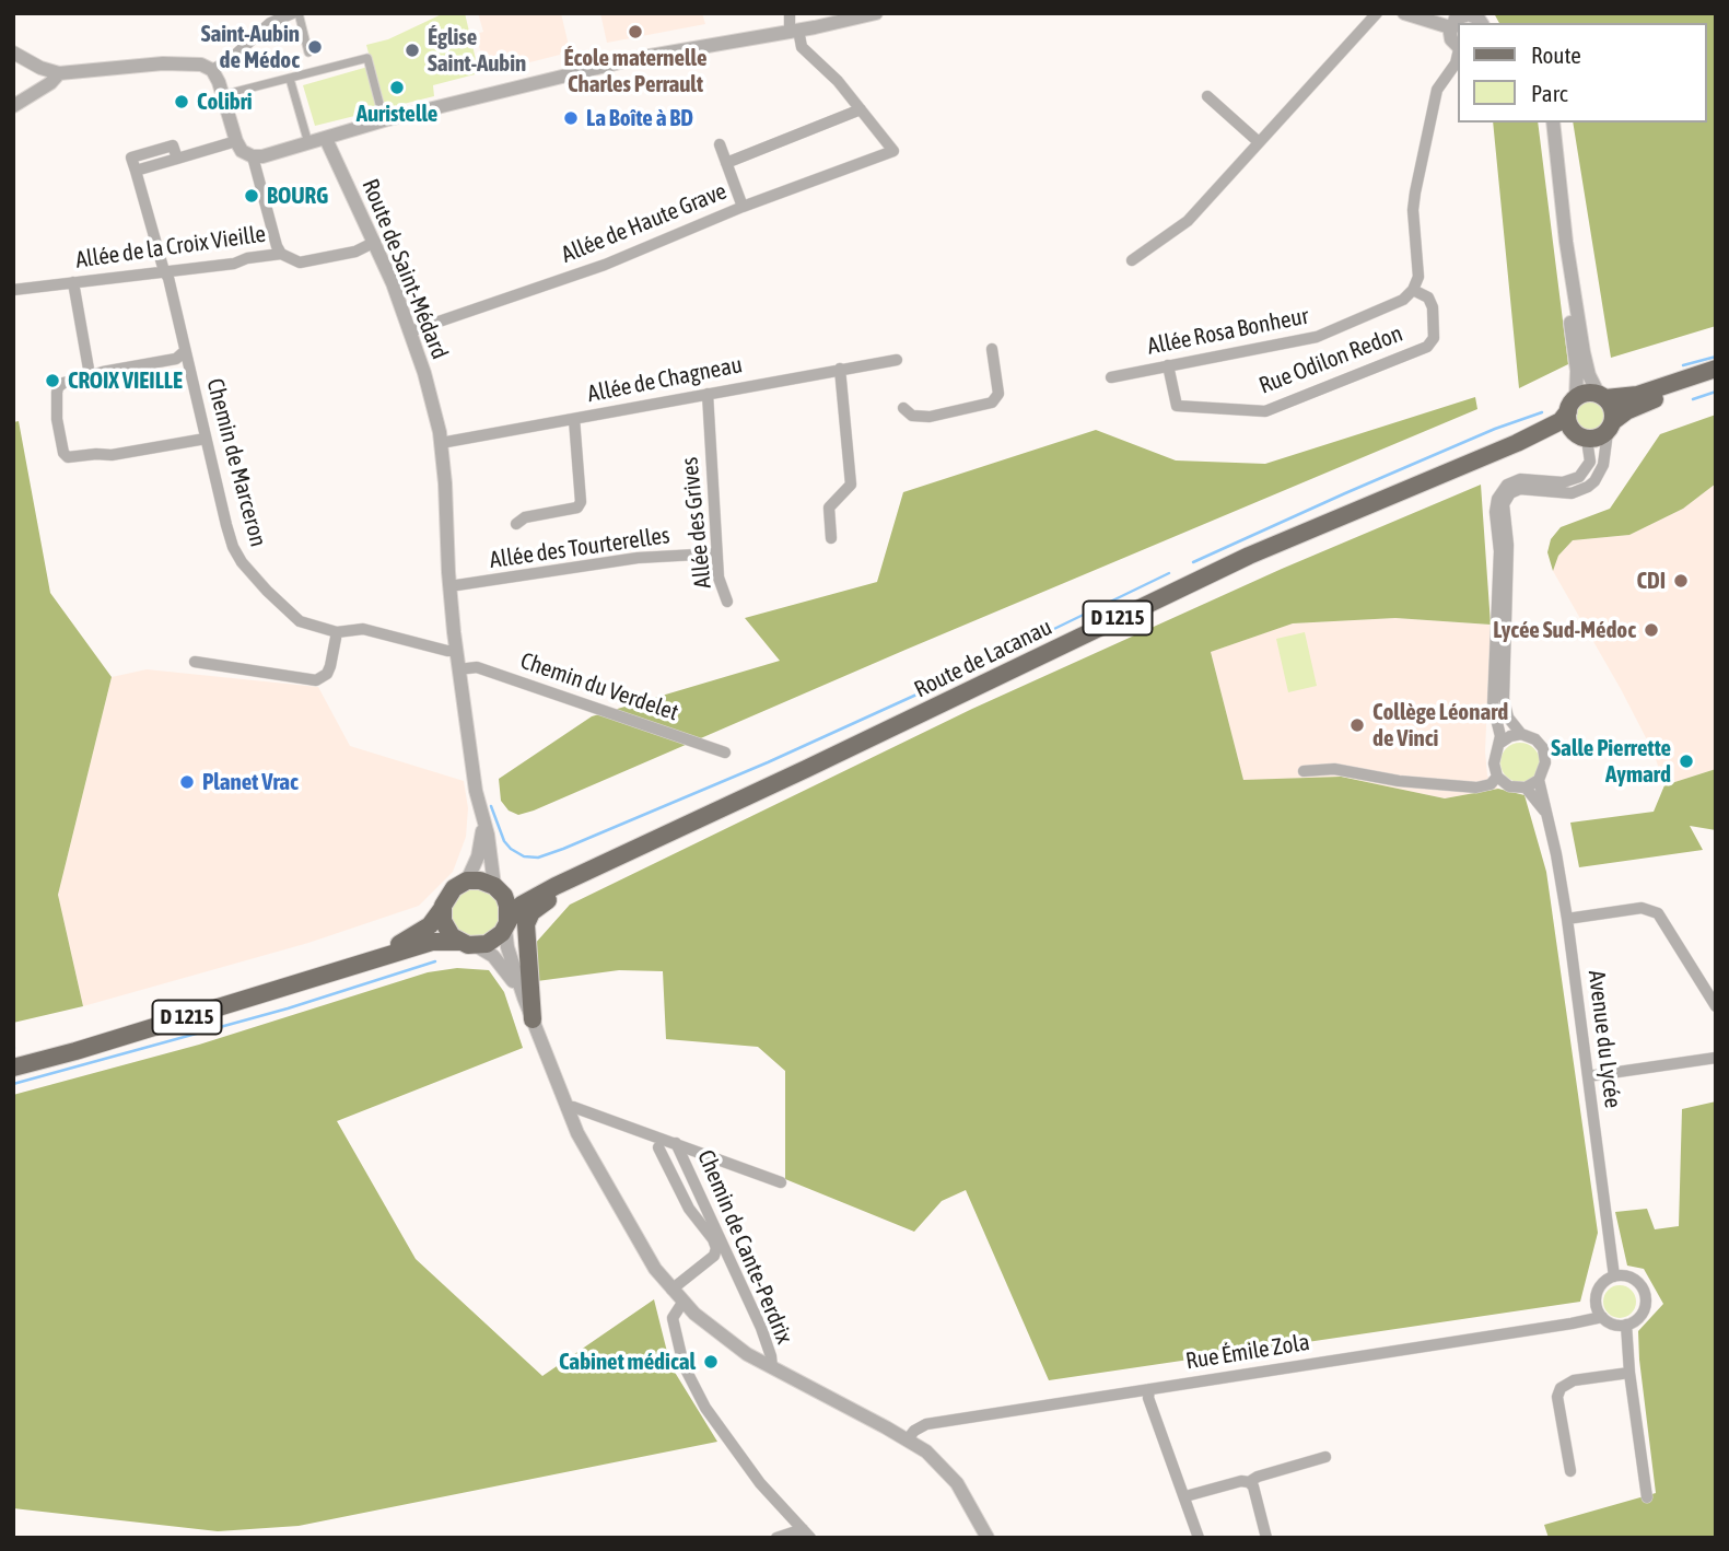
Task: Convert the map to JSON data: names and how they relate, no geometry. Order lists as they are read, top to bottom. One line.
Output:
{"streets":{"main road":["D 1215","Route de Lacanau"],"street":["Allée de Haute Grave","Allée de la Croix Vieille","Route de Saint-Médard","Allée Rosa Bonheur","Rue Odilon Redon","Allée de Chagneau","Chemin de Marceron","Allée des Grives","Allée des Tourterelles","Chemin du Verdelet","Avenue du Lycée","Chemin de Cante-Perdrix","Rue Émile Zola"]},"crossings":[["Allée de Haute Grave","Route de Saint-Médard"],["Allée de la Croix Vieille","Route de Saint-Médard"],["Allée de la Croix Vieille","Chemin de Marceron"],["Route de Saint-Médard","Allée de Chagneau"],["Route de Saint-Médard","Chemin de Marceron"],["Route de Saint-Médard","Allée des Tourterelles"],["Route de Saint-Médard","Route de Lacanau"],["Route de Saint-Médard","Chemin du Verdelet"],["Allée Rosa Bonheur","Rue Odilon Redon"],["Allée de Chagneau","Allée des Grives"],["Allée des Grives","Allée des Tourterelles"],["Avenue du Lycée","Rue Émile Zola"]],"places":["École maternelle Charles Perrault","Saint-Aubin de Médoc","Église Saint-Aubin","Auristelle","Colibri","La Boîte à BD","BOURG","CROIX VIEILLE","CDI","Lycée Sud-Médoc","Collège Léonard de Vinci","Salle Pierrette Aymard","Planet Vrac","Cabinet médical"],"legend":["Route","Parc"]}
